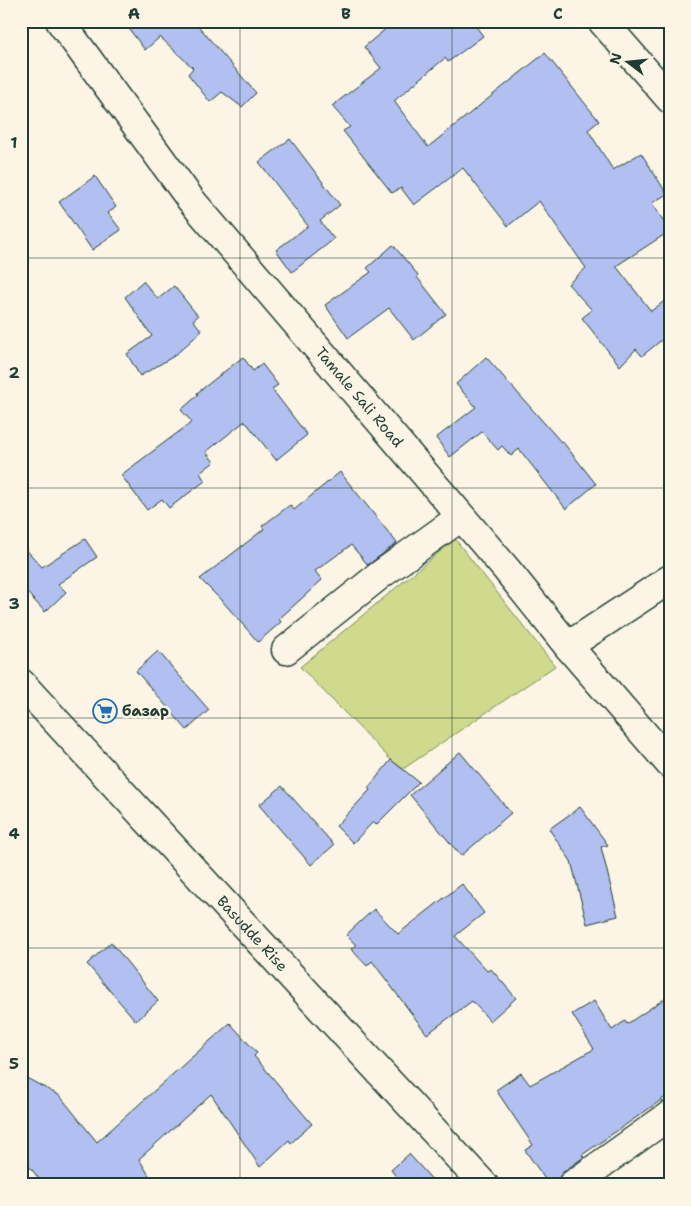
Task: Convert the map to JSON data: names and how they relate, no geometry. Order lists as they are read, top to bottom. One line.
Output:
{"streets":{"street":["Tamale Sali Road","Basudde Rise"]},"places":{"supermarket":["базар"]},"north":"left","grid":{"columns":["A","B","C"],"rows":["1","2","3","4","5"]}}
